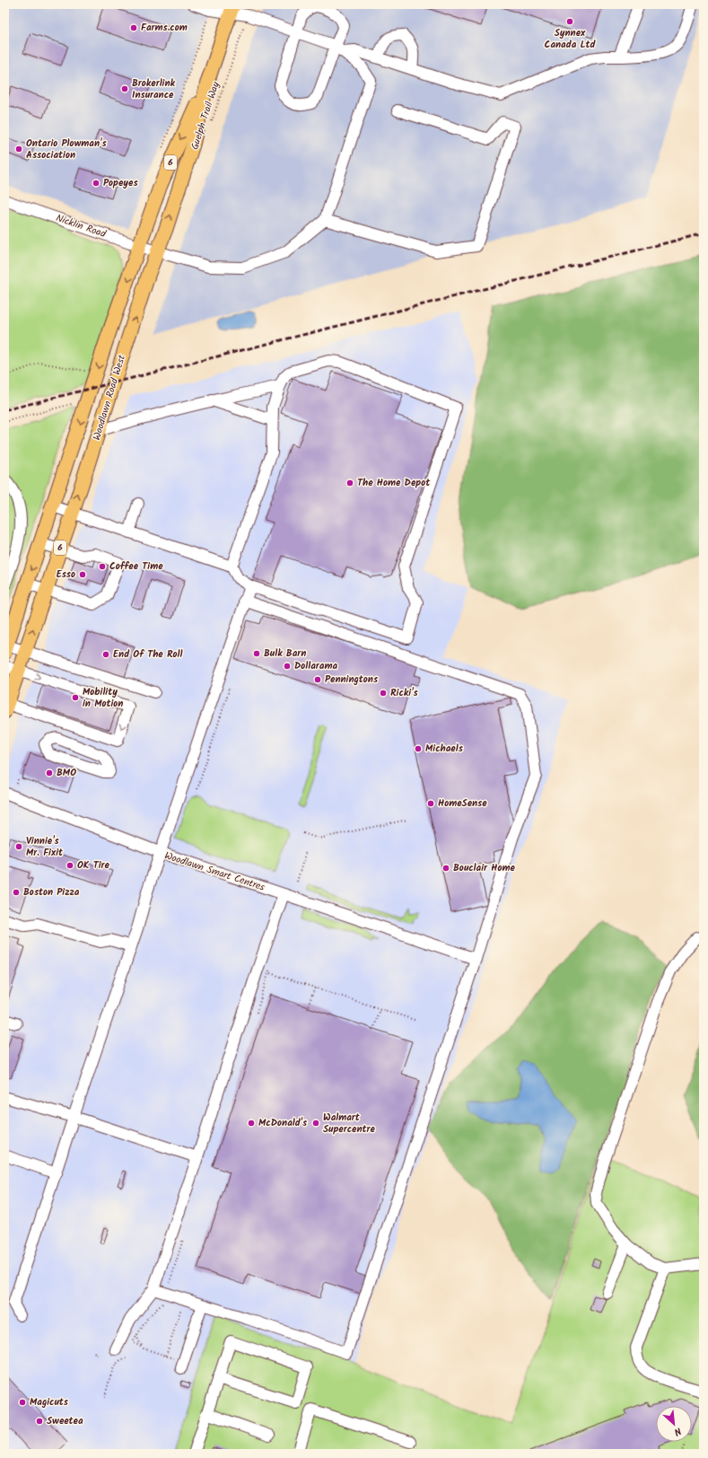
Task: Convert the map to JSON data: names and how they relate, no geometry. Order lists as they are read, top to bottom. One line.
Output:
{"streets":{"main road":["6","Woodlawn Road West"],"street":["Nicklin Road","Woodlawn Smart Centres"],"path":["Guelph Trail Way"]},"crossings":[["Nicklin Road","Woodlawn Road West"]],"places":["Synnex Canada Ltd","Farms.com","Brokerlink Insurance","Ontario Plowman's Association","Popeyes","The Home Depot","Coffee Time","Esso","Bulk Barn","End Of The Roll","Dollarama","Penningtons","Ricki's","Mobility in Motion","Michaels","BMO","HomeSense","Vinnie's Mr. Fixit","OK Tire","Bouclair Home","Boston Pizza","McDonald's","Walmart Supercentre","Magicuts","Sweetea"],"north":"bottom right"}
